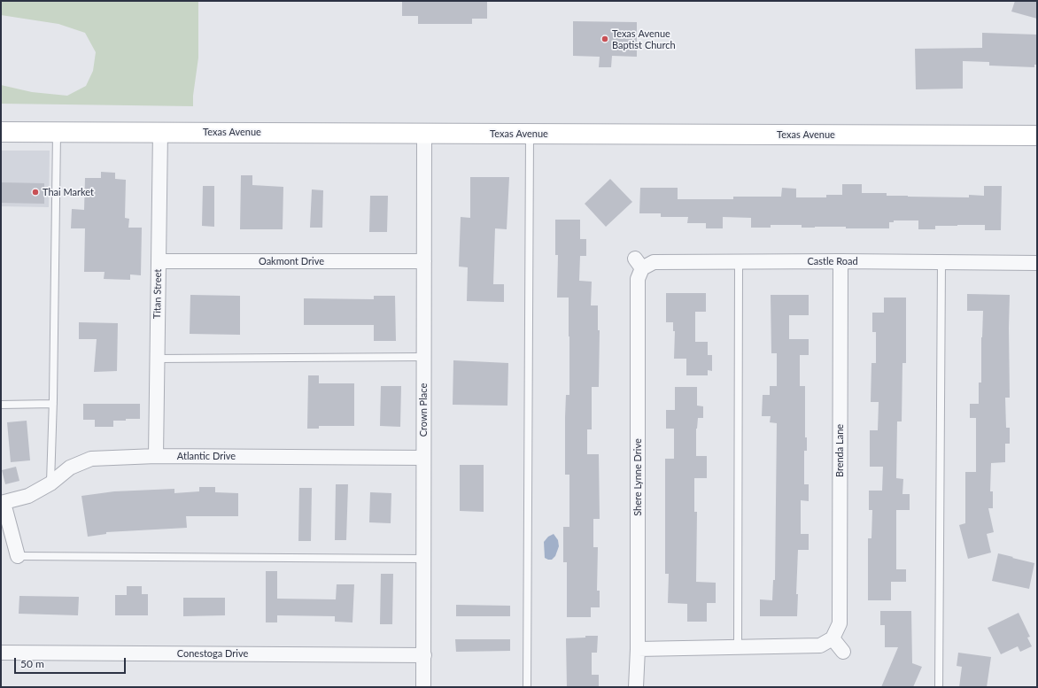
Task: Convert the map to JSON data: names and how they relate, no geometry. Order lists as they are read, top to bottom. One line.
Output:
{"streets":{"street":["Texas Avenue","Oakmont Drive","Castle Road","Titan Street","Crown Place","Brenda Lane","Atlantic Drive","Shere Lynne Drive","Conestoga Drive"]},"crossings":[["Texas Avenue","Titan Street"],["Texas Avenue","Crown Place"],["Oakmont Drive","Titan Street"],["Oakmont Drive","Crown Place"],["Castle Road","Brenda Lane"],["Castle Road","Shere Lynne Drive"],["Titan Street","Atlantic Drive"],["Crown Place","Atlantic Drive"],["Crown Place","Conestoga Drive"]],"places":["Texas Avenue Baptist Church","Thai Market"],"scale_bar":"50 m"}
